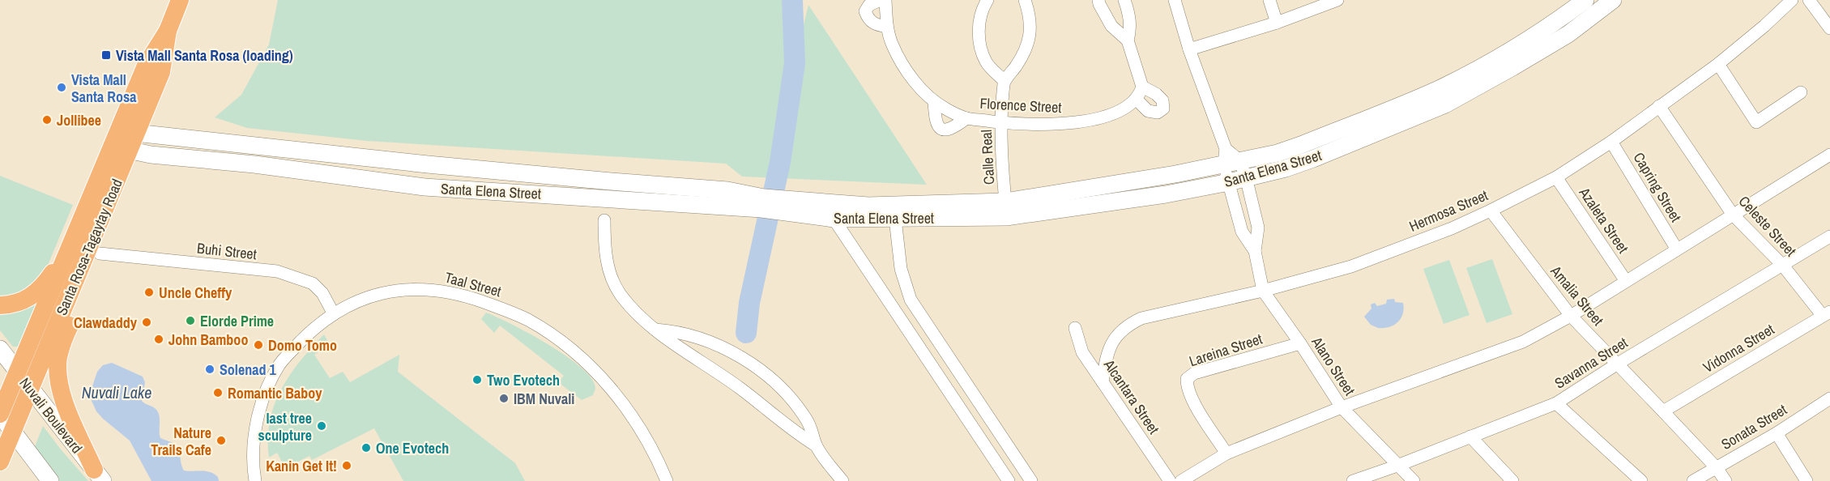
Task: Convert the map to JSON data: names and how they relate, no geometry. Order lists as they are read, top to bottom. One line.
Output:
{"streets":{"main road":["Santa Rosa-Tagaytay Road"],"street":["Florence Street","Calle Real","Santa Elena Street","Capring Street","Hermosa Street","Azaleta Street","Celeste Street","Buhi Street","Taal Street","Amalia Street","Vidonna Street","Lareina Street","Savanna Street","Alano Street","Alcantara Street","Nuvali Boulevard","Sonata Street"]},"crossings":[["Florence Street","Calle Real"],["Calle Real","Santa Elena Street"],["Santa Elena Street","Santa Rosa-Tagaytay Road"],["Capring Street","Hermosa Street"],["Hermosa Street","Azaleta Street"],["Hermosa Street","Celeste Street"],["Hermosa Street","Amalia Street"],["Hermosa Street","Alano Street"],["Hermosa Street","Alcantara Street"],["Celeste Street","Vidonna Street"],["Celeste Street","Savanna Street"],["Santa Rosa-Tagaytay Road","Nuvali Boulevard"],["Buhi Street","Taal Street"],["Amalia Street","Vidonna Street"],["Amalia Street","Savanna Street"],["Amalia Street","Sonata Street"],["Lareina Street","Alano Street"],["Savanna Street","Alano Street"]],"water":["Nuvali Lake"],"places":{"transit":["Vista Mall Santa Rosa (loading)"],"other":["Vista Mall Santa Rosa","Jollibee","Uncle Cheffy","Elorde Prime","Clawdaddy","John Bamboo","Domo Tomo","Solenad 1","Two Evotech","Romantic Baboy","IBM Nuvali","last tree sculpture","Nature Trails Cafe","One Evotech","Kanin Get It!"]}}
